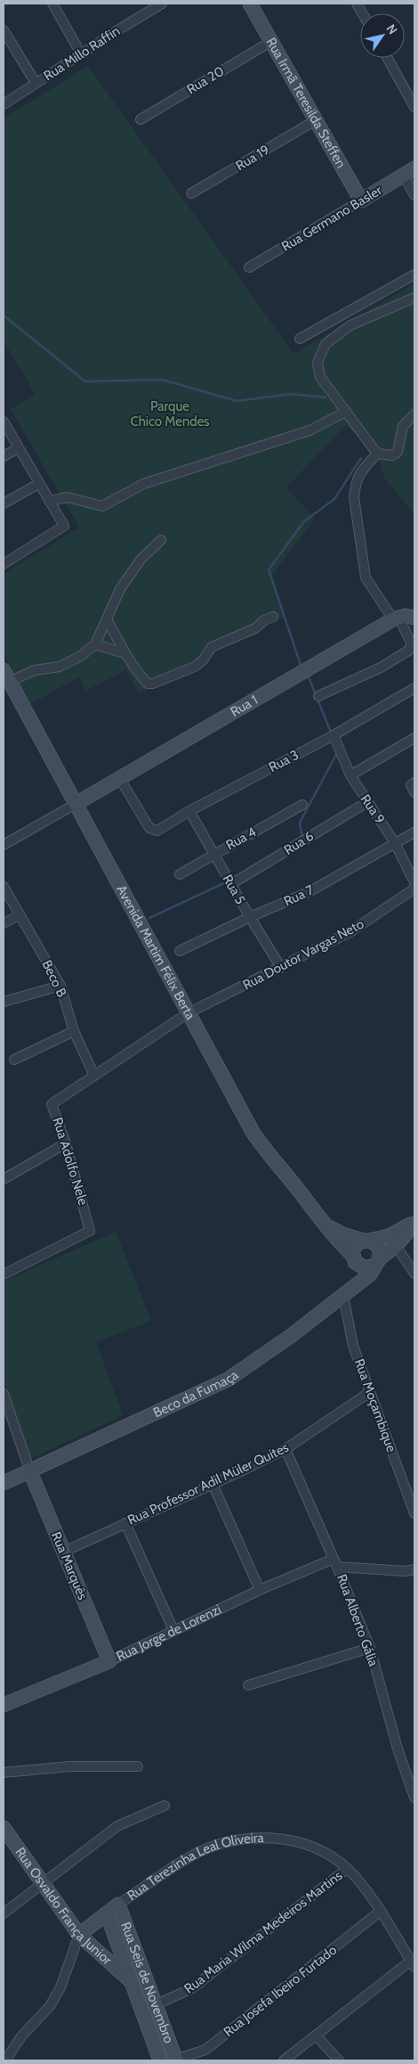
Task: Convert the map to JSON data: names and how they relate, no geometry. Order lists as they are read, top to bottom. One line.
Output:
{"streets":{"street":["Rua Millo Raffin","Rua 20","Rua Irmã Teresilda Steffen","Rua 19","Rua Germano Basler","Rua 1","Rua 3","Rua 9","Rua 4","Rua 6","Rua 5","Rua 7","Avenida Martim Félix Berta","Rua Doutor Vargas Neto","Beco B","Rua Adolfo Nele","Beco da Fumaça","Rua Moçambique","Rua Professor Adil Müler Quites","Rua Marquês","Rua Alberto Gália","Rua Jorge de Lorenzi","Rua Terezinha Leal Oliveira","Rua Osvaldo França Junior","Rua Maria Wilma Medeiros Martins","Rua Seis de Novembro","Rua Josefa Ibeiro Furtado"]},"crossings":[["Rua 20","Rua Irmã Teresilda Steffen"],["Rua Irmã Teresilda Steffen","Rua 19"],["Rua Irmã Teresilda Steffen","Rua Germano Basler"],["Rua 1","Rua 3"],["Rua 1","Avenida Martim Félix Berta"],["Rua 3","Rua 9"],["Rua 3","Rua 5"],["Rua 9","Rua 6"],["Rua 9","Rua 7"],["Rua 4","Rua 5"],["Rua 6","Rua 5"],["Rua 5","Rua 7"],["Rua 5","Rua Doutor Vargas Neto"],["Avenida Martim Félix Berta","Rua Doutor Vargas Neto"],["Avenida Martim Félix Berta","Rua Adolfo Nele"],["Avenida Martim Félix Berta","Beco da Fumaça"],["Rua Doutor Vargas Neto","Rua Adolfo Nele"],["Beco B","Rua Adolfo Nele"],["Beco da Fumaça","Rua Moçambique"],["Beco da Fumaça","Rua Marquês"],["Rua Moçambique","Rua Professor Adil Müler Quites"],["Rua Professor Adil Müler Quites","Rua Marquês"],["Rua Professor Adil Müler Quites","Rua Alberto Gália"],["Rua Marquês","Rua Jorge de Lorenzi"],["Rua Alberto Gália","Rua Jorge de Lorenzi"],["Rua Terezinha Leal Oliveira","Rua Osvaldo França Junior"],["Rua Terezinha Leal Oliveira","Rua Maria Wilma Medeiros Martins"],["Rua Terezinha Leal Oliveira","Rua Seis de Novembro"],["Rua Terezinha Leal Oliveira","Rua Josefa Ibeiro Furtado"],["Rua Osvaldo França Junior","Rua Seis de Novembro"],["Rua Maria Wilma Medeiros Martins","Rua Seis de Novembro"],["Rua Seis de Novembro","Rua Josefa Ibeiro Furtado"]],"parks":["Parque Chico Mendes"],"north":"top right"}
